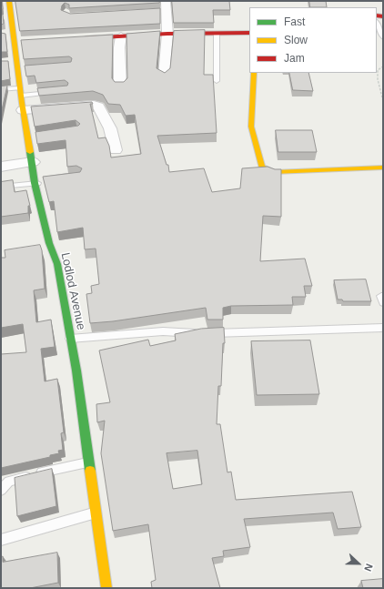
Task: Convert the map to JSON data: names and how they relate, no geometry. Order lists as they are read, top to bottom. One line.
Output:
{"streets":{"main road":["Lodlod Avenue"]},"legend":["Fast","Slow","Jam"],"north":"right"}
